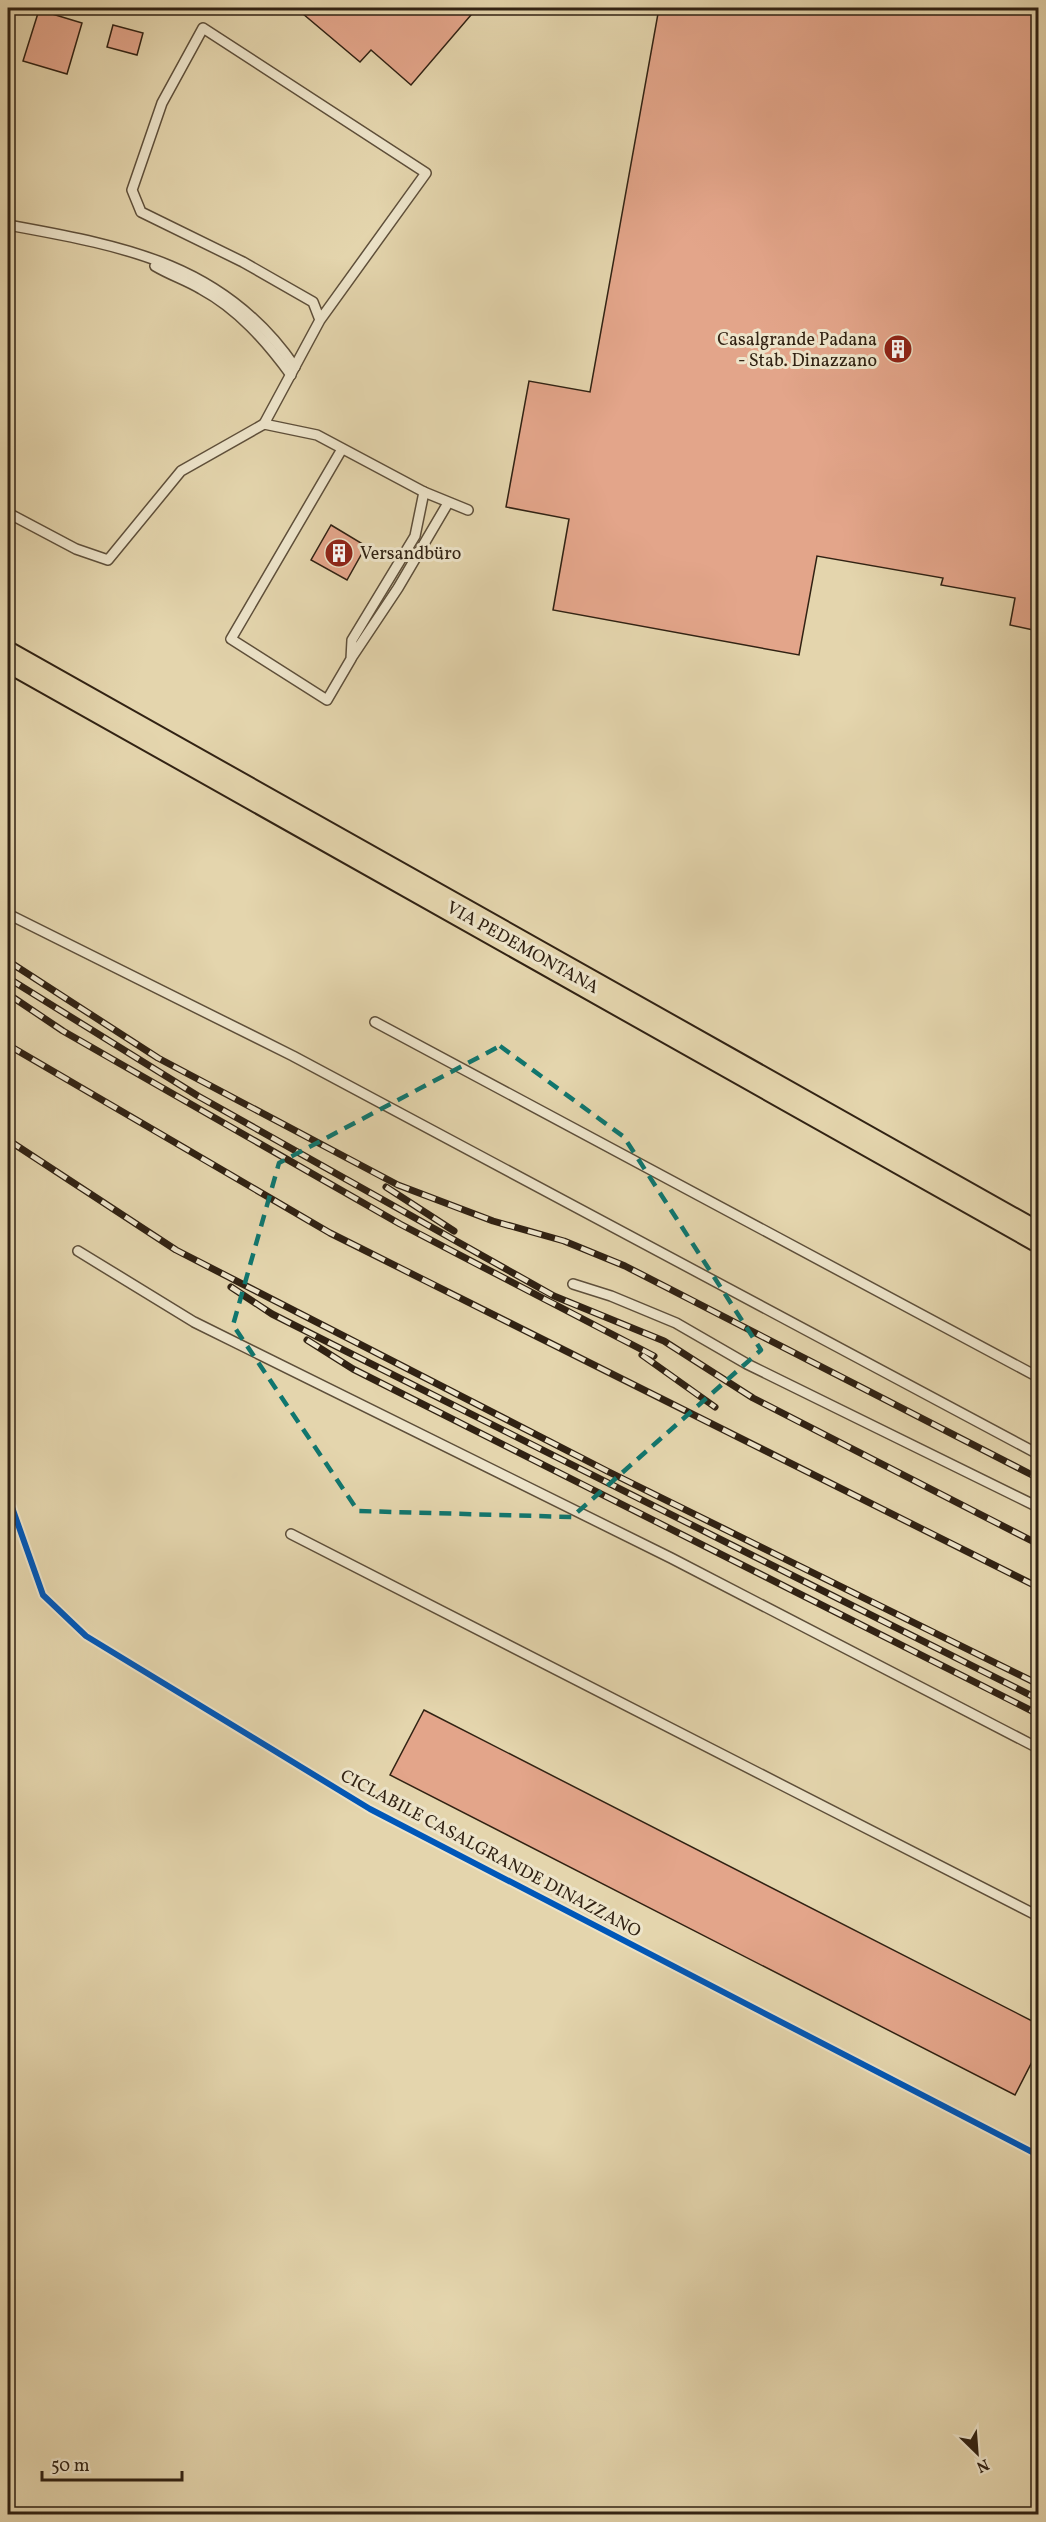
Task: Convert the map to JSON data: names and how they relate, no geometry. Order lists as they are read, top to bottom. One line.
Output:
{"streets":{"main road":["VIA PEDEMONTANA"],"cycle path":["CICLABILE CASALGRANDE DINAZZANO"]},"places":{"building":["Casalgrande Padana - Stab. Dinazzano","Versandbüro"]},"scale_bar":"50 m","north":"bottom right"}
